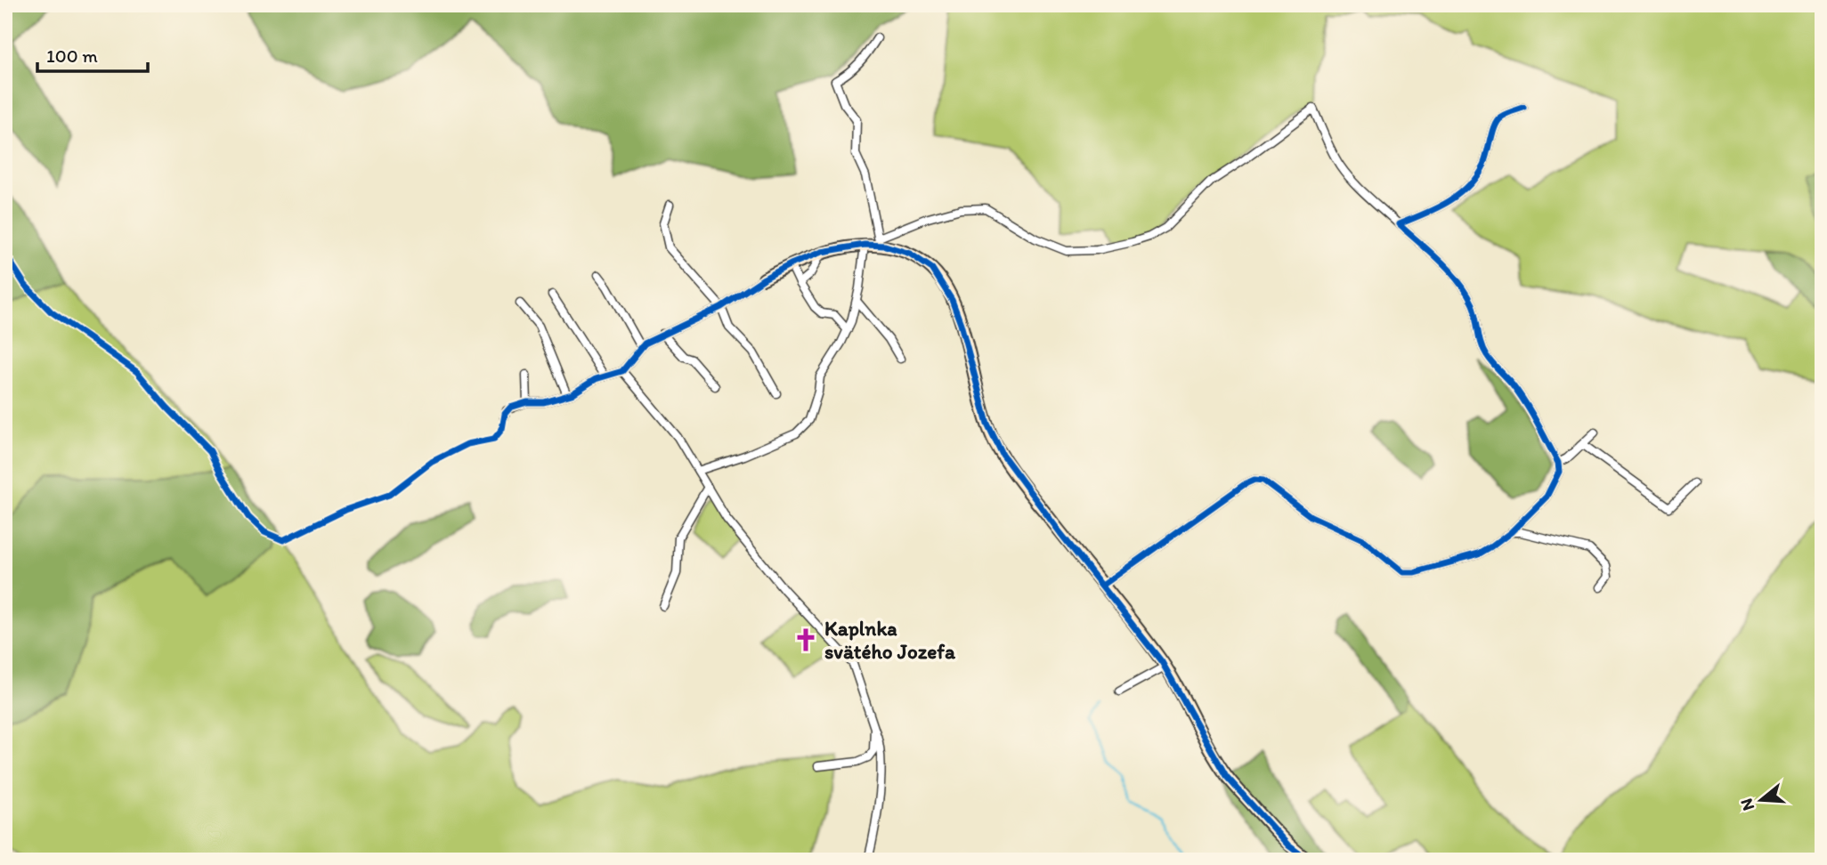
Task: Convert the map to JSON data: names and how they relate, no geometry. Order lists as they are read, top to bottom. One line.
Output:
{"places":{"church":["Kaplnka svätého Jozefa"]},"scale_bar":"100 m","north":"left"}
